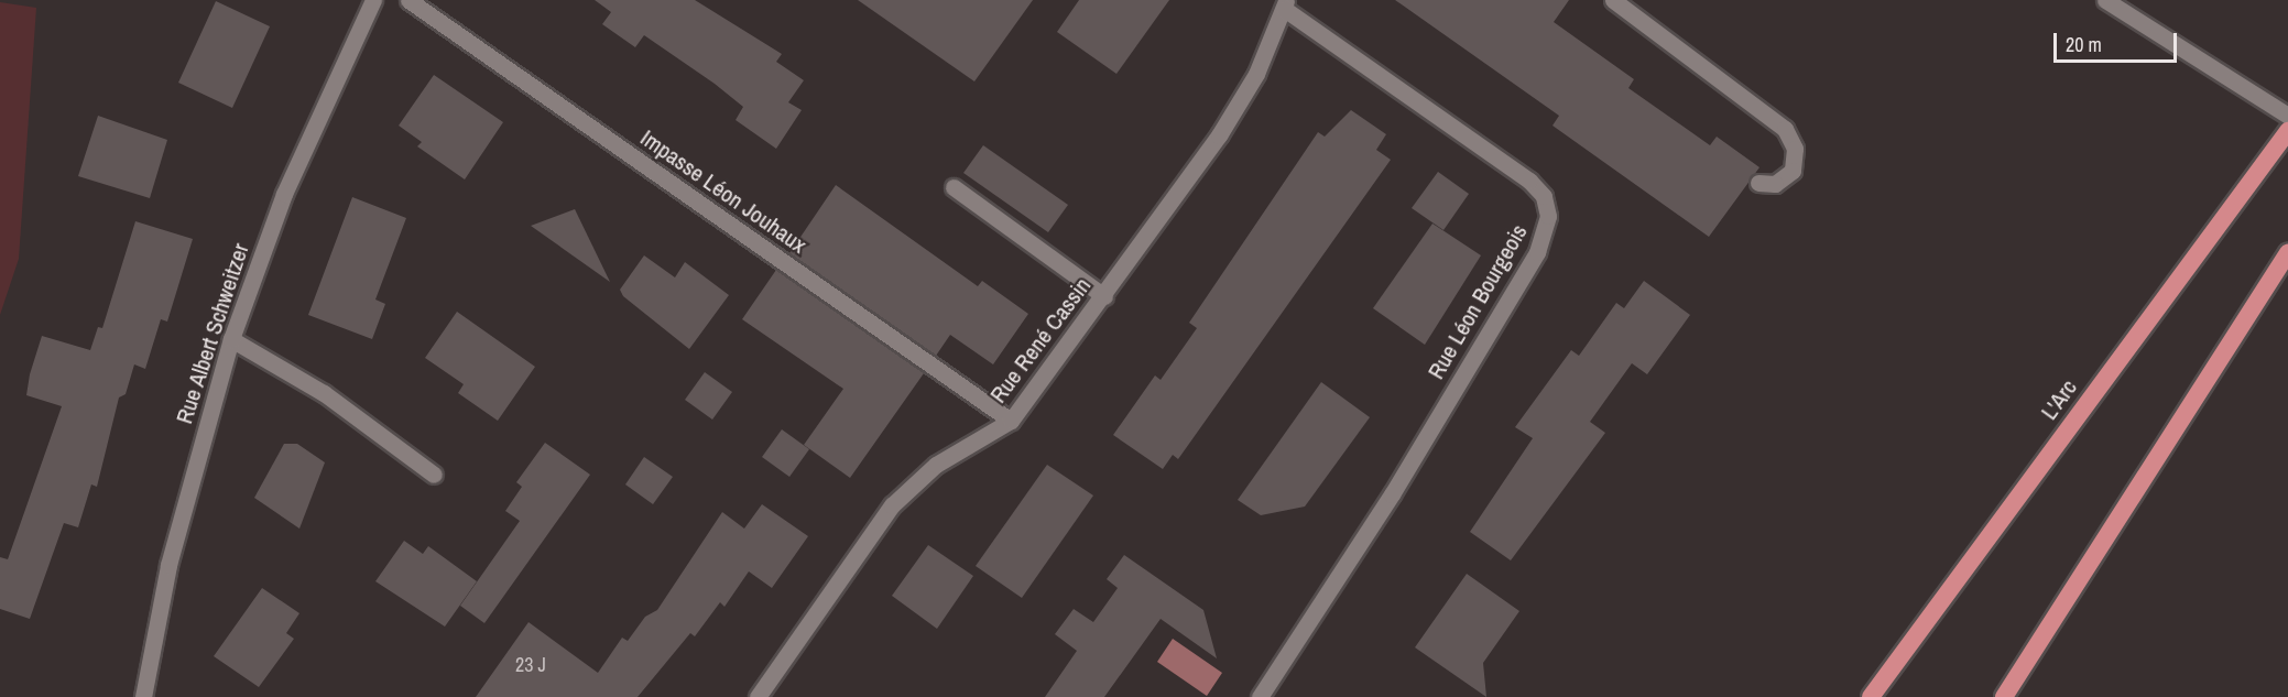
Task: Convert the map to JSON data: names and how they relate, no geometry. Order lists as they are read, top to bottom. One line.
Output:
{"streets":{"highway":["L'Arc"],"street":["Impasse Léon Jouhaux","Rue Léon Bourgeois","Rue Albert Schweitzer","Rue René Cassin"]},"crossings":[["Impasse Léon Jouhaux","Rue René Cassin"],["Rue Léon Bourgeois","Rue René Cassin"]],"house_numbers":["23 J"],"scale_bar":"20 m"}
